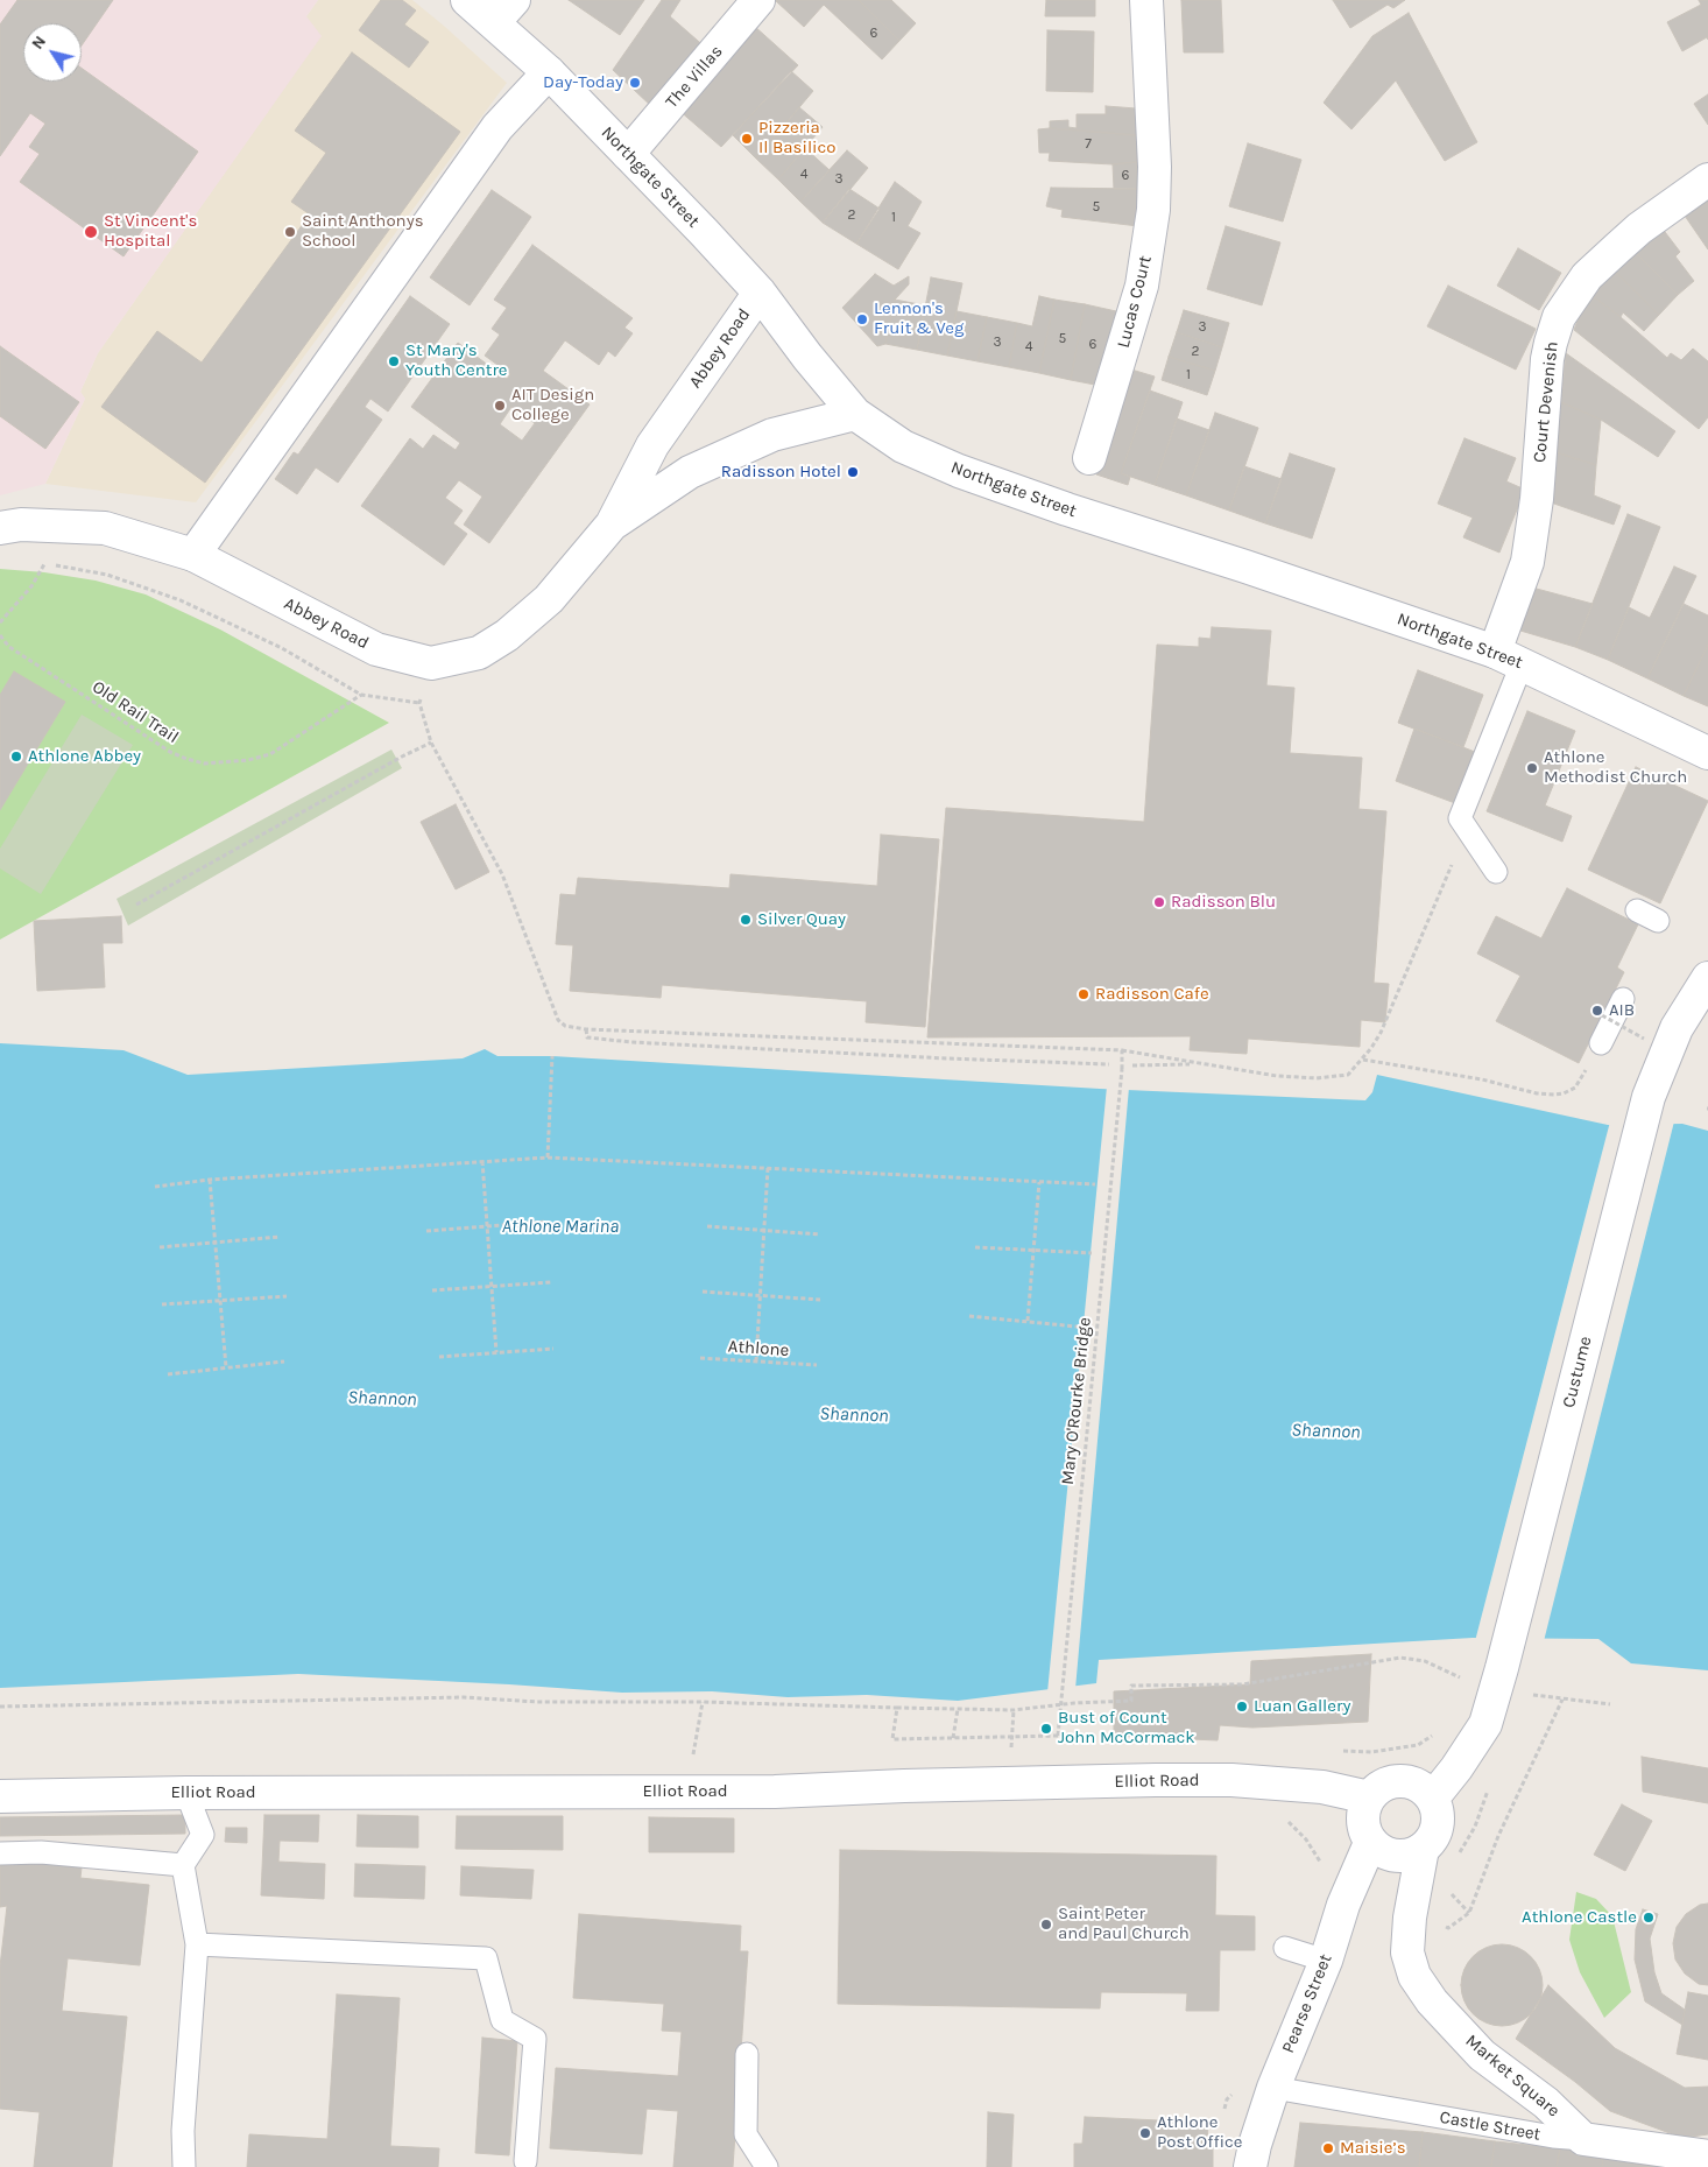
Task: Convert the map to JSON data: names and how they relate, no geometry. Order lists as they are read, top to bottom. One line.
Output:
{"streets":{"street":["The Villas","Northgate Street","Lucas Court","Abbey Road","Court Devenish","Custume","Elliot Road","Pearse Street","Market Square","Castle Street"],"path":["Old Rail Trail","Athlone","Mary O'Rourke Bridge"]},"crossings":[["The Villas","Northgate Street"],["Northgate Street","Abbey Road"],["Northgate Street","Court Devenish"],["Custume","Elliot Road"],["Custume","Pearse Street"],["Custume","Market Square"],["Elliot Road","Pearse Street"],["Elliot Road","Market Square"],["Pearse Street","Market Square"],["Pearse Street","Castle Street"],["Market Square","Castle Street"]],"water":["Athlone Marina","Shannon"],"places":["Day-Today","Pizzeria Il Basilico","St Vincent's Hospital","Saint Anthonys School","Lennon's Fruit & Veg","St Mary's Youth Centre","AIT Design College","Radisson Hotel","Athlone Abbey","Athlone Methodist Church","Radisson Blu","Silver Quay","Radisson Cafe","AIB","Luan Gallery","Bust of Count John McCormack","Athlone Castle","Saint Peter and Paul Church","Athlone Post Office","Maisie’s"],"house_numbers":["6","7","4","6","3","5","2","1","3","5","3","6","4","2","1"],"north":"top left"}
